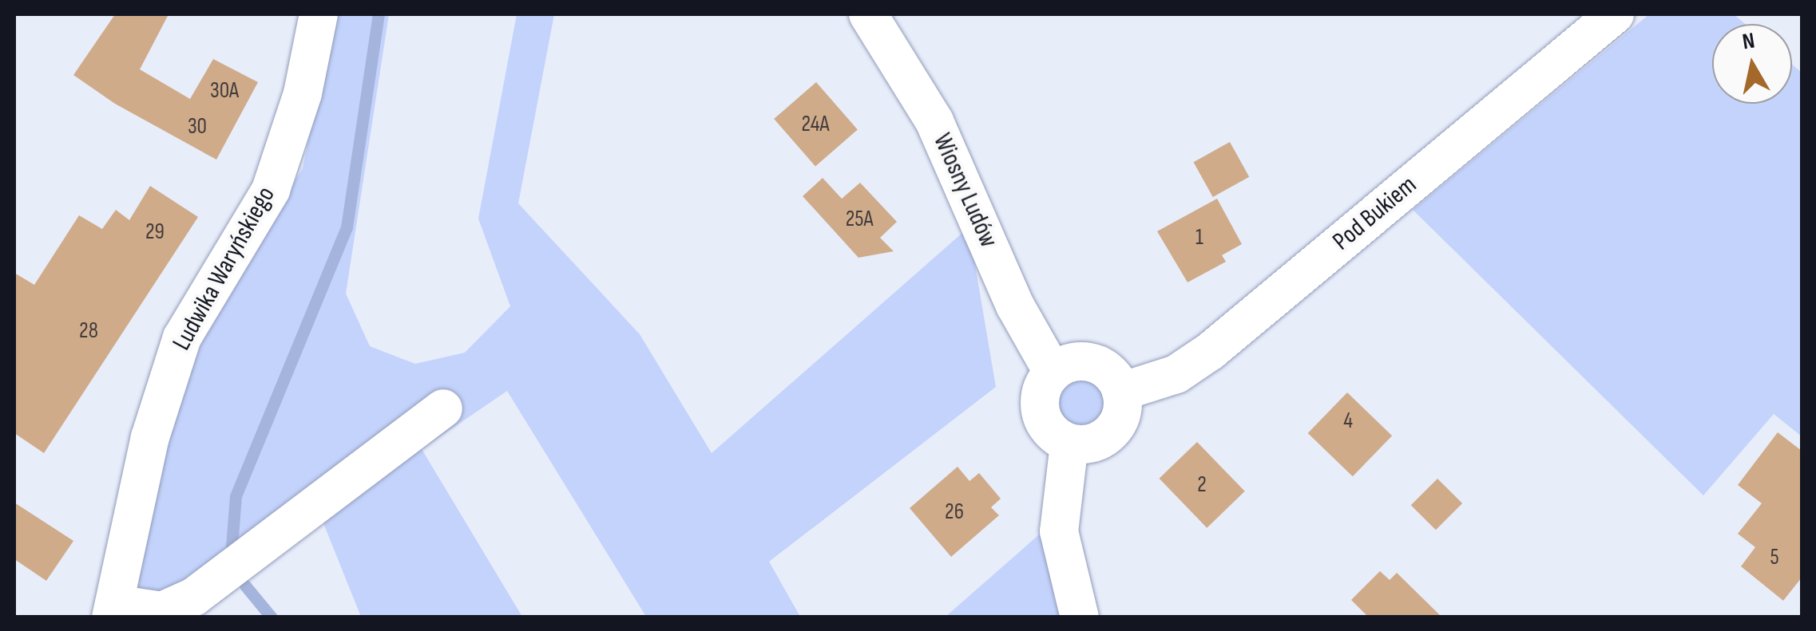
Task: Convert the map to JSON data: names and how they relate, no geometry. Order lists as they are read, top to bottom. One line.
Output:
{"streets":{"street":["Wiosny Ludów","Pod Bukiem","Ludwika Waryńskiego"]},"crossings":[["Wiosny Ludów","Pod Bukiem"]],"house_numbers":["30A","24A","30","25A","29","1","28","4","2","26","5"],"north":"top"}
